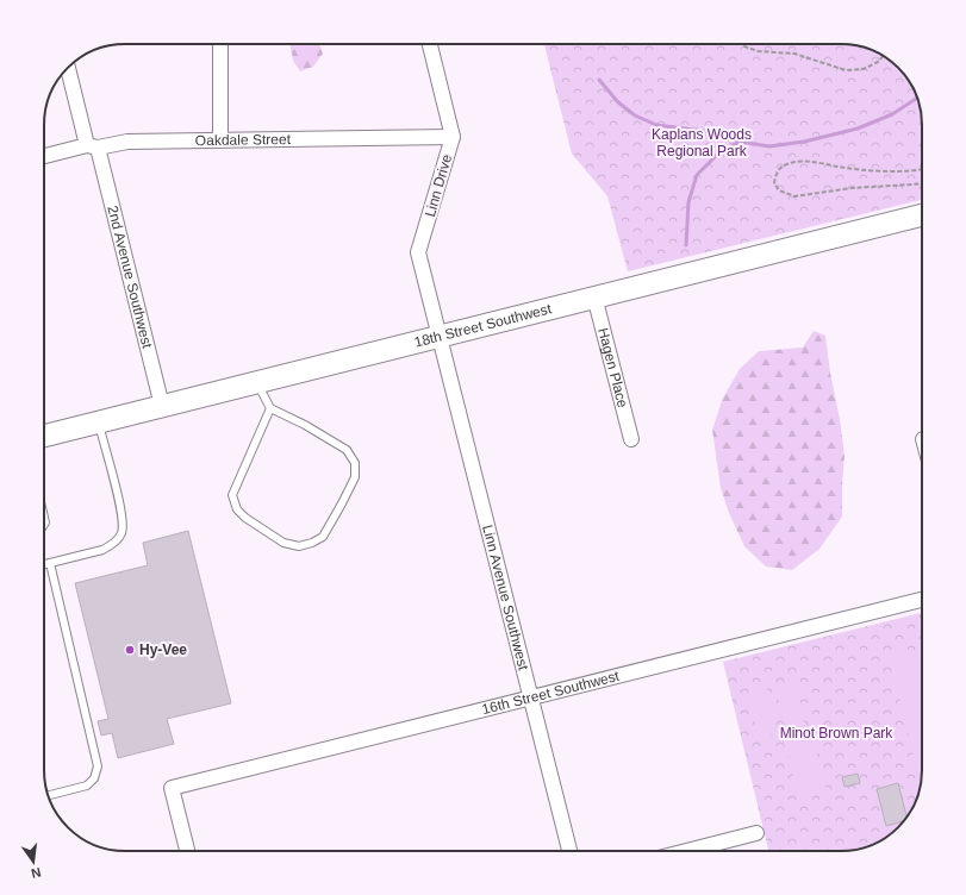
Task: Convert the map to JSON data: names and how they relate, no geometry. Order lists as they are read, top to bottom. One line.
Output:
{"streets":{"street":["Oakdale Street","Linn Drive","2nd Avenue Southwest","18th Street Southwest","Hagen Place","Linn Avenue Southwest","16th Street Southwest"]},"crossings":[["Oakdale Street","Linn Drive"],["Oakdale Street","2nd Avenue Southwest"],["Linn Drive","18th Street Southwest"],["Linn Drive","Linn Avenue Southwest"],["2nd Avenue Southwest","18th Street Southwest"],["18th Street Southwest","Hagen Place"],["18th Street Southwest","Linn Avenue Southwest"],["Linn Avenue Southwest","16th Street Southwest"]],"parks":["Kaplans Woods Regional Park","Minot Brown Park"],"places":["Hy-Vee"],"north":"bottom"}
